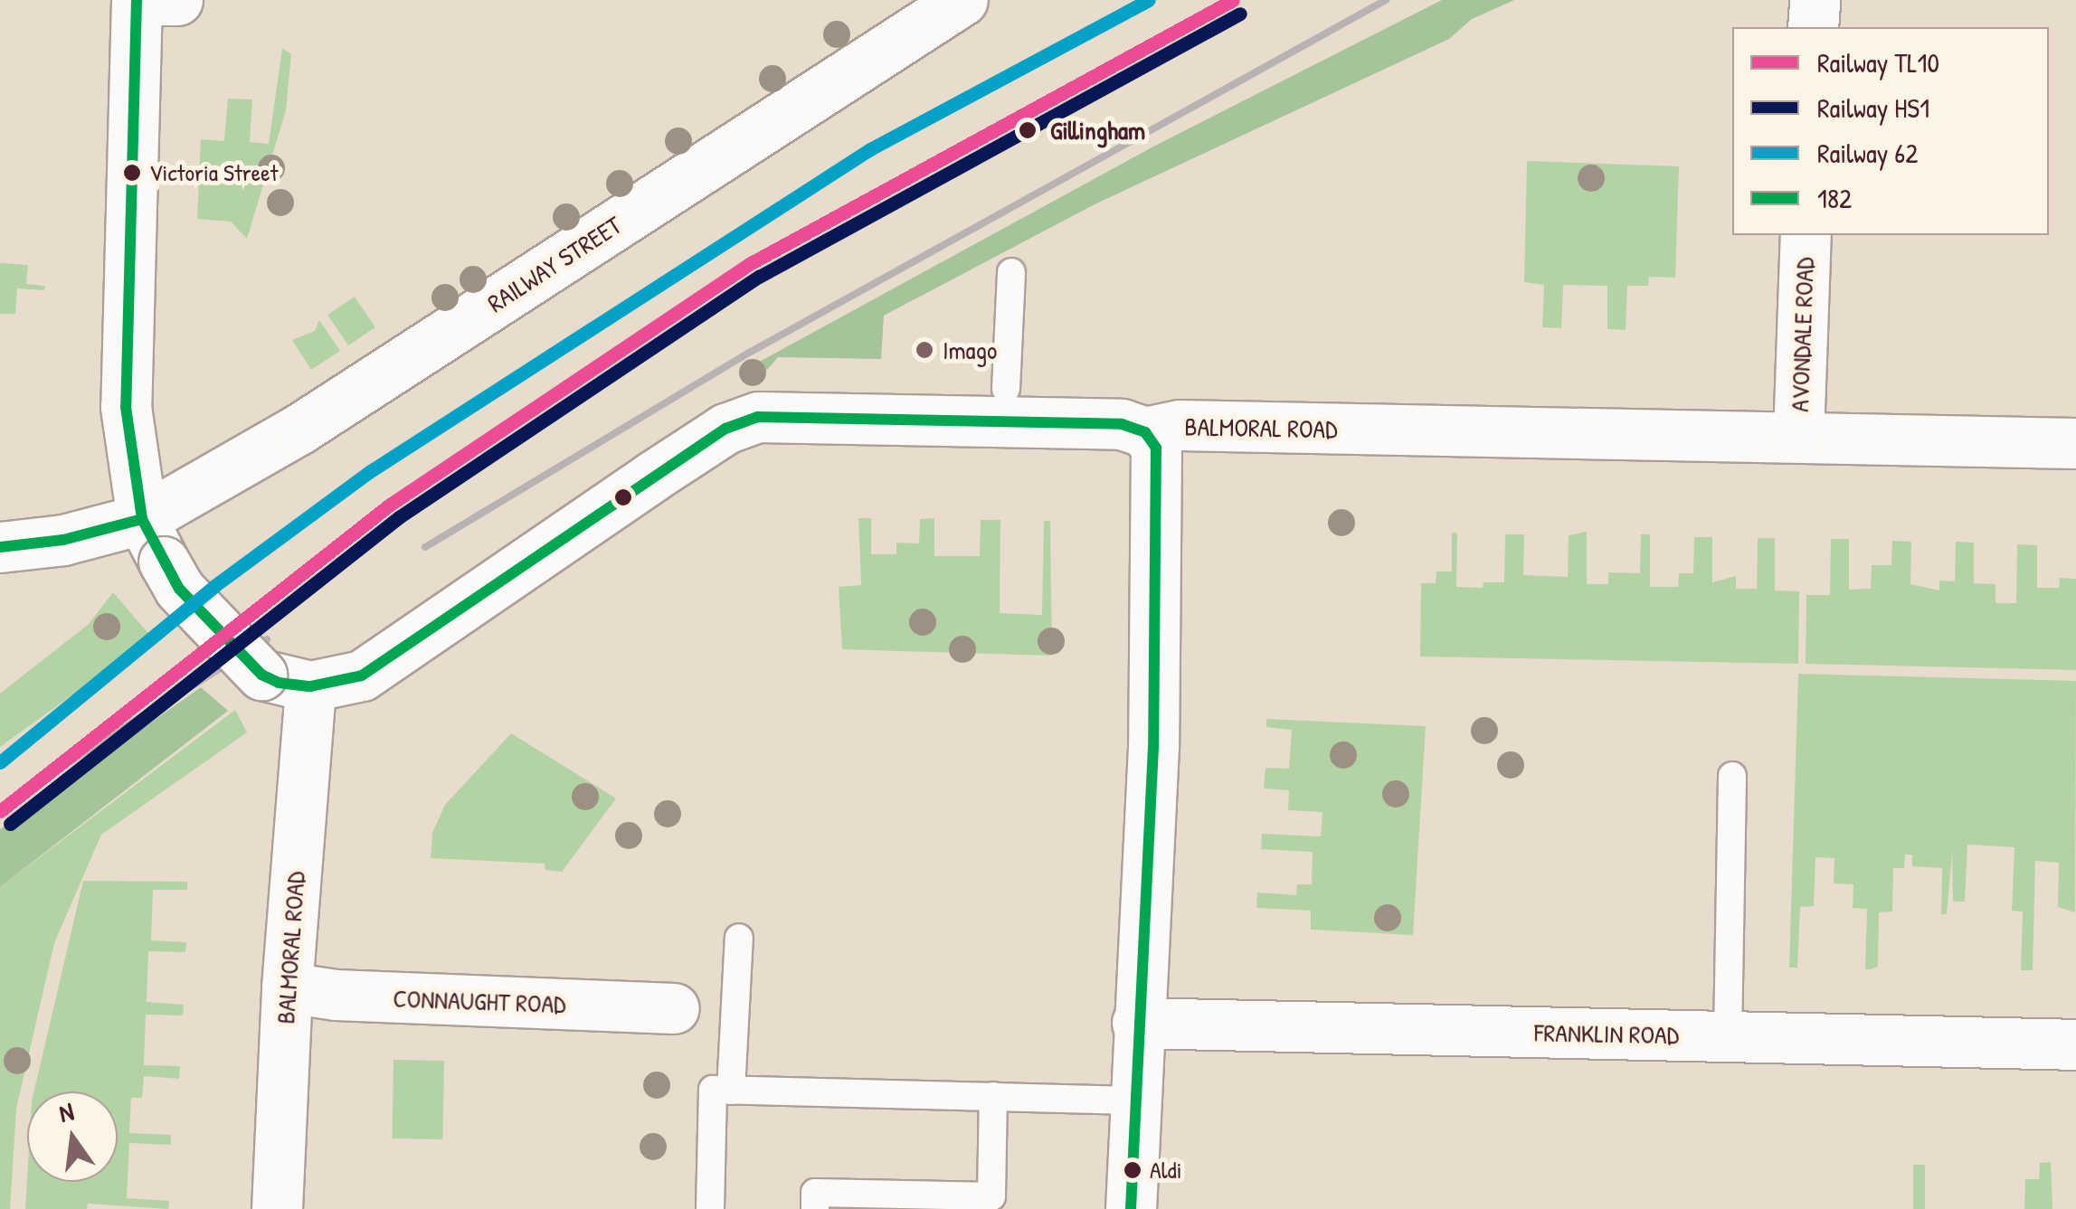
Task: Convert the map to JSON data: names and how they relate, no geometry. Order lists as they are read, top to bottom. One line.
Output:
{"streets":{"street":["RAILWAY STREET","AVONDALE ROAD","BALMORAL ROAD","CONNAUGHT ROAD","FRANKLIN ROAD"]},"crossings":[["RAILWAY STREET","BALMORAL ROAD"],["AVONDALE ROAD","BALMORAL ROAD"],["BALMORAL ROAD","CONNAUGHT ROAD"]],"places":["Gillingham","Victoria Street","Imago","Aldi"],"lines":["rail line TL10","rail line 62","transit line 182","rail line HS1"],"legend":["Railway TL10","Railway HS1","Railway 62","182"],"north":"top"}
